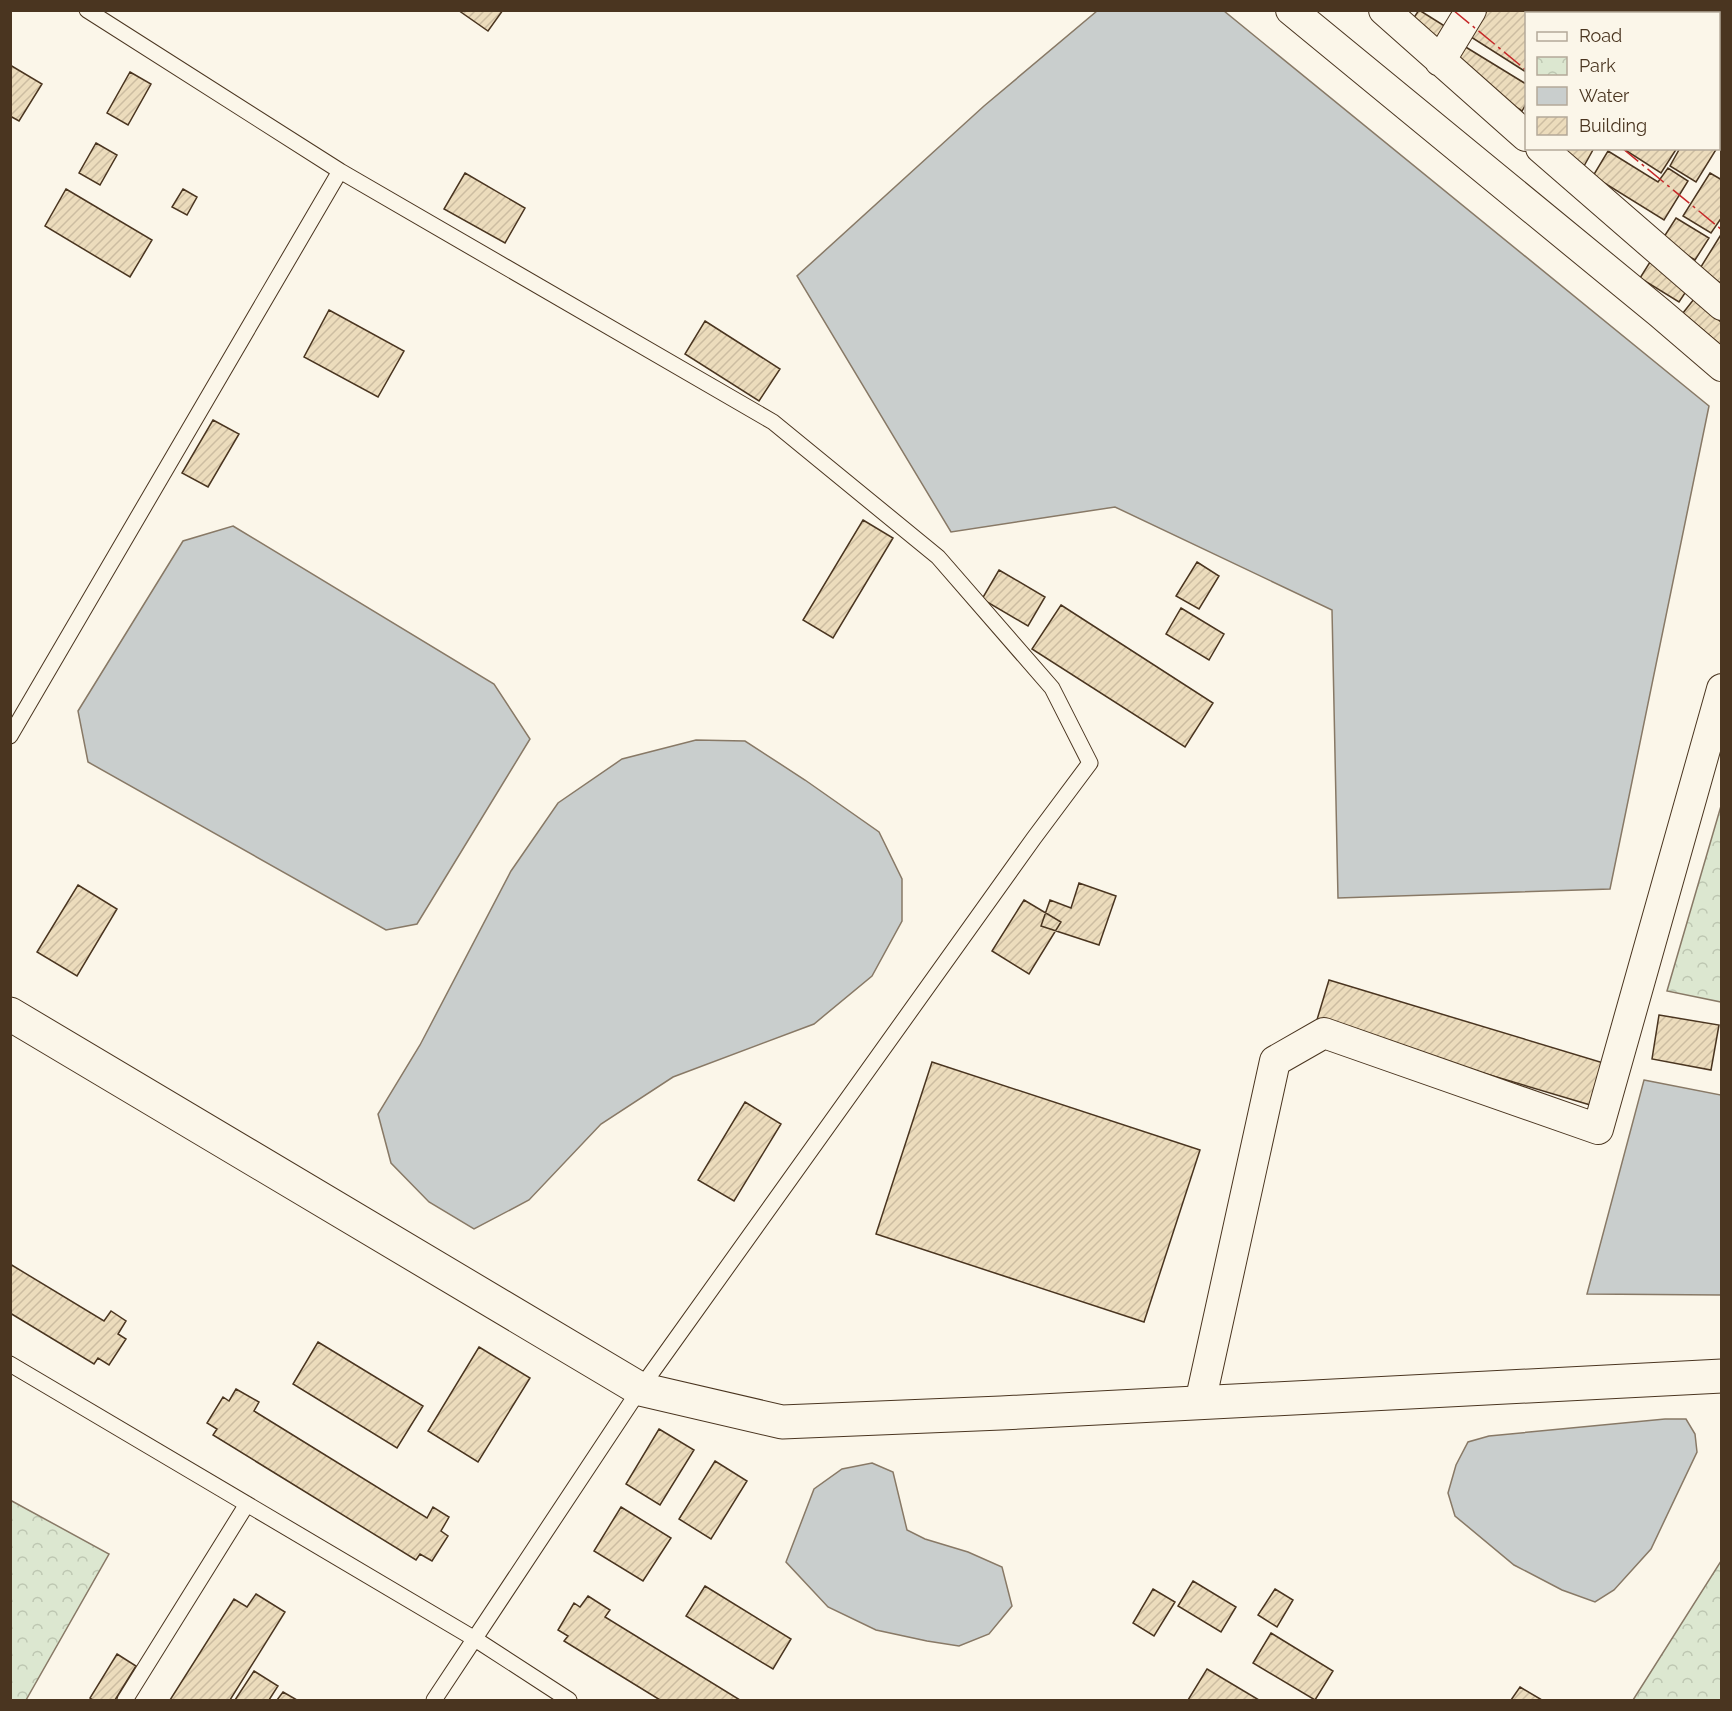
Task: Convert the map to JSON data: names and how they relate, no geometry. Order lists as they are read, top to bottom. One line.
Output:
{"legend":["Road","Park","Water","Building"]}
